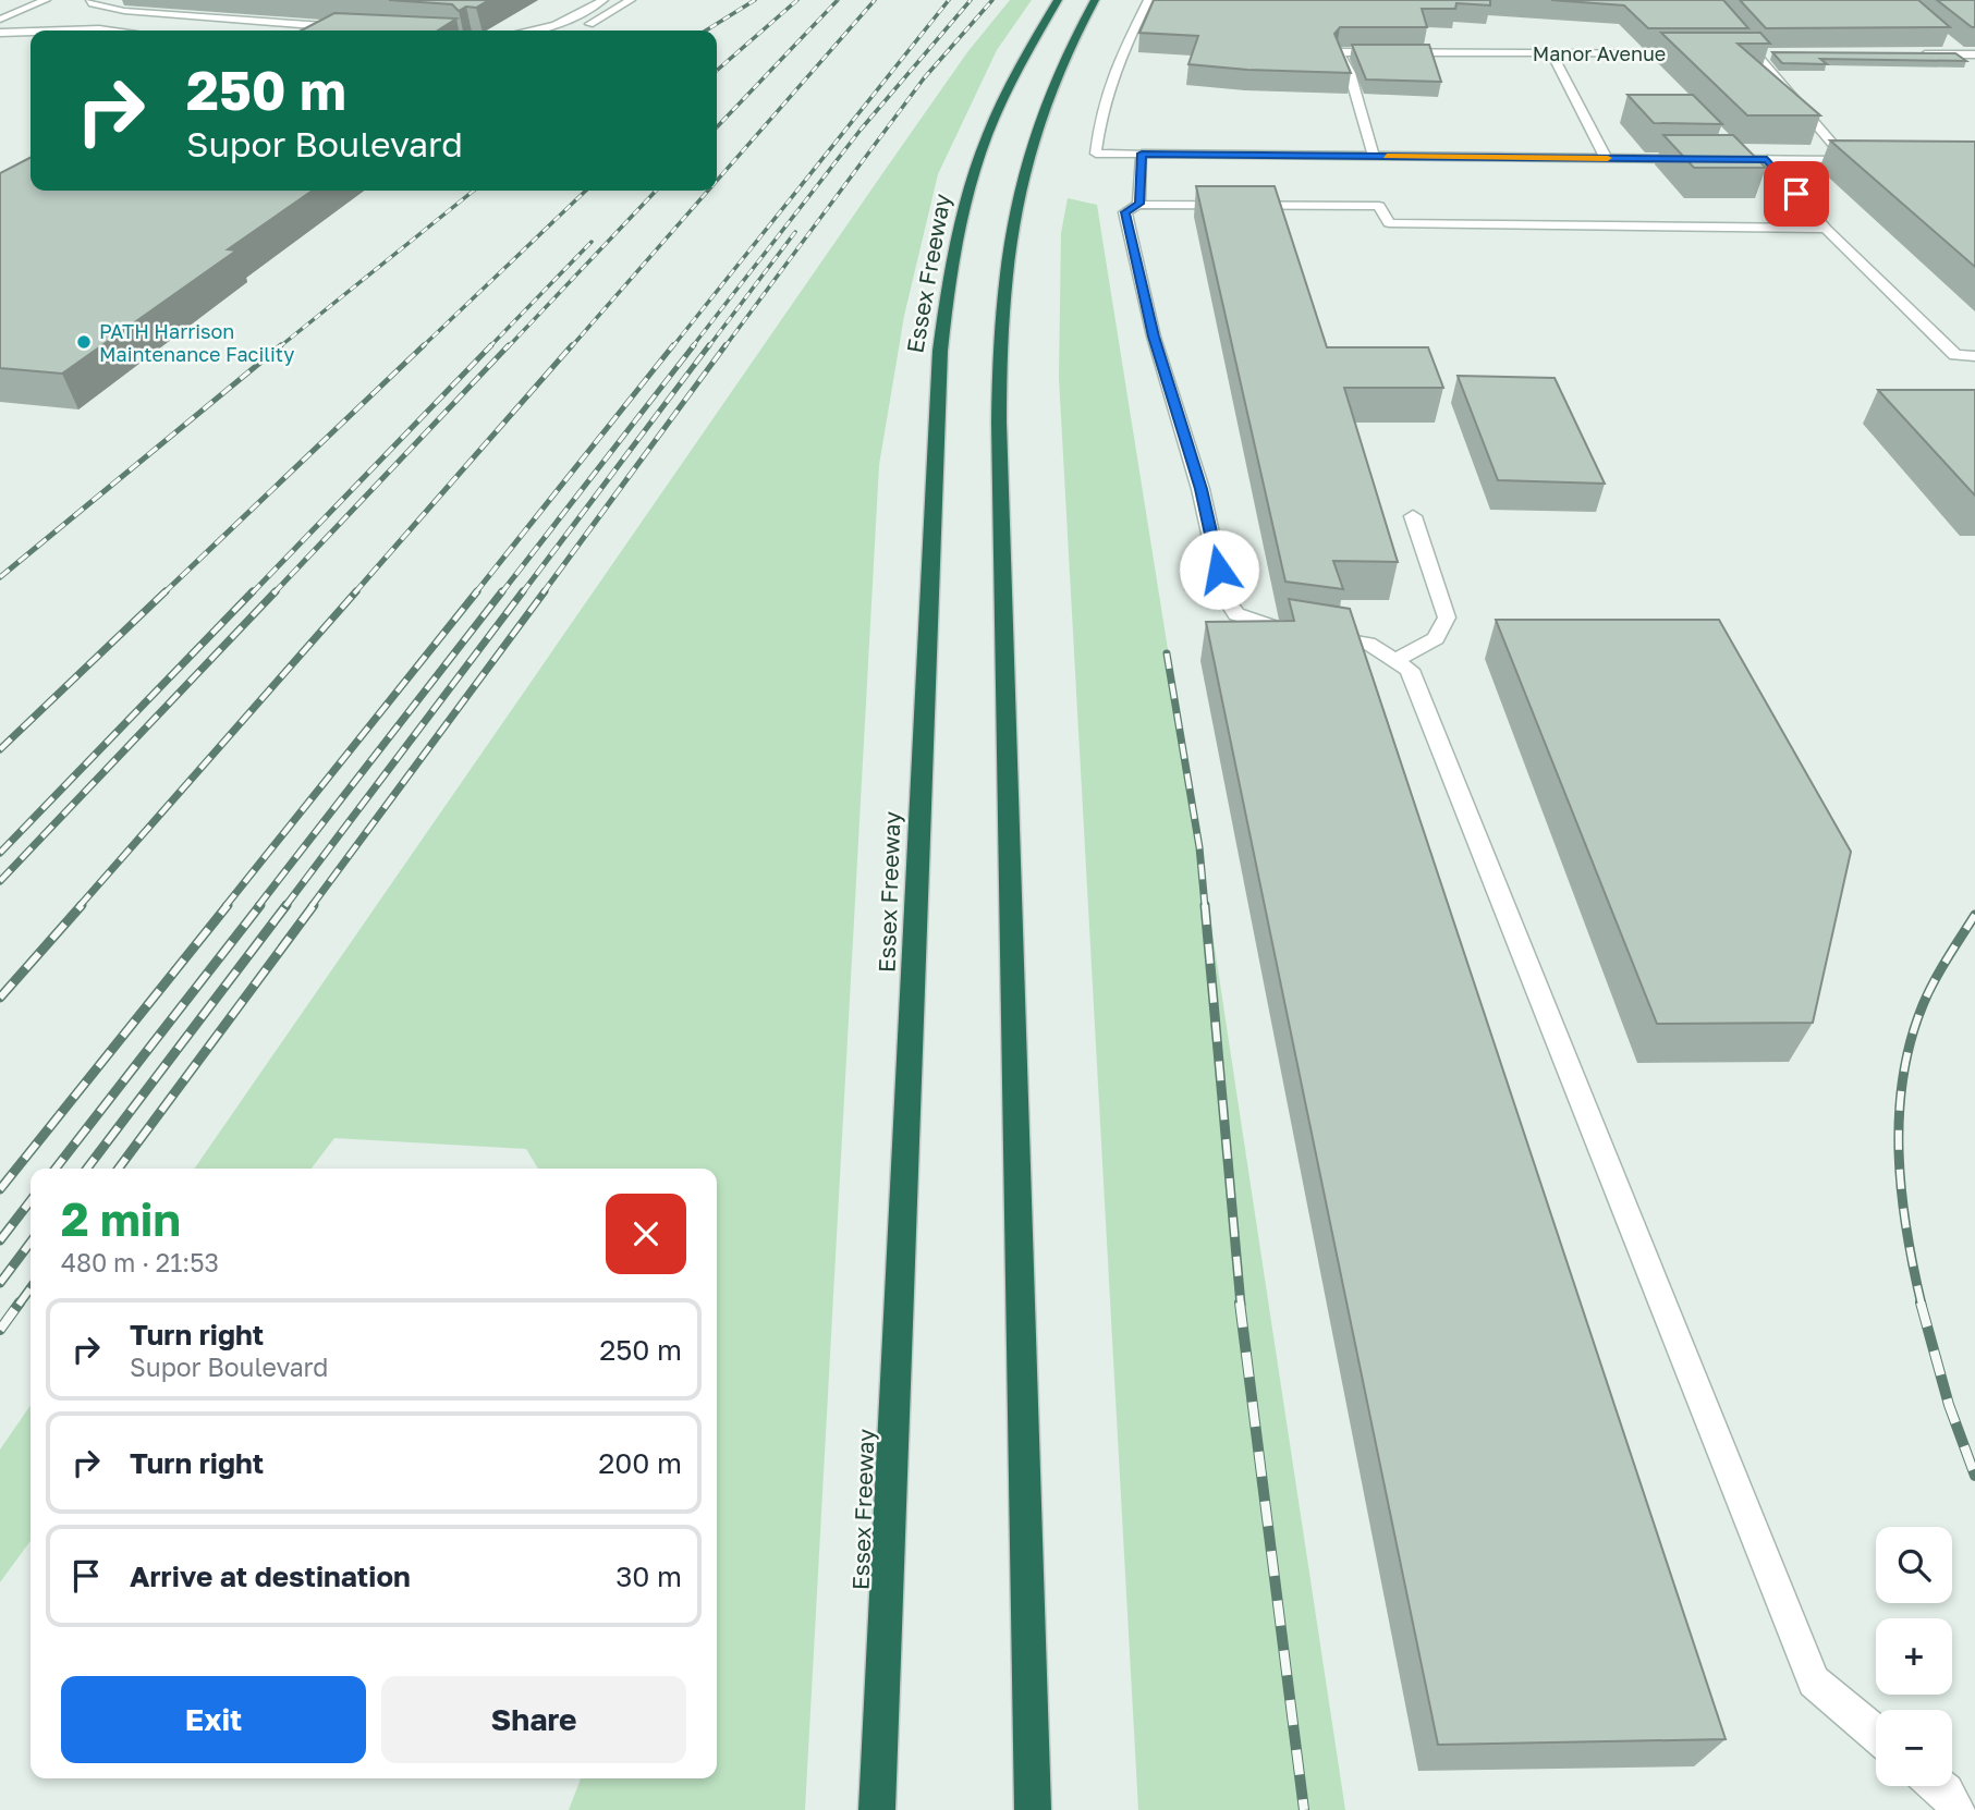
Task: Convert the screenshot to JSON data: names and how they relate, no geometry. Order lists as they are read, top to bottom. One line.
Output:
{"streets":{"highway":["Essex Freeway"],"street":["Manor Avenue"]},"places":["PATH Harrison Maintenance Facility"],"page":{"turn":["250 m","Supor Boulevard"],"heading":["2 min","480 m · 21:53"],"list":[{"name":"Turn right","note":"Supor Boulevard","value":"250 m"},{"name":"Turn right","value":"200 m"},{"name":"Arrive at destination","value":"30 m"}],"map_buttons":["+","−"],"buttons":["Exit","Share"]}}
